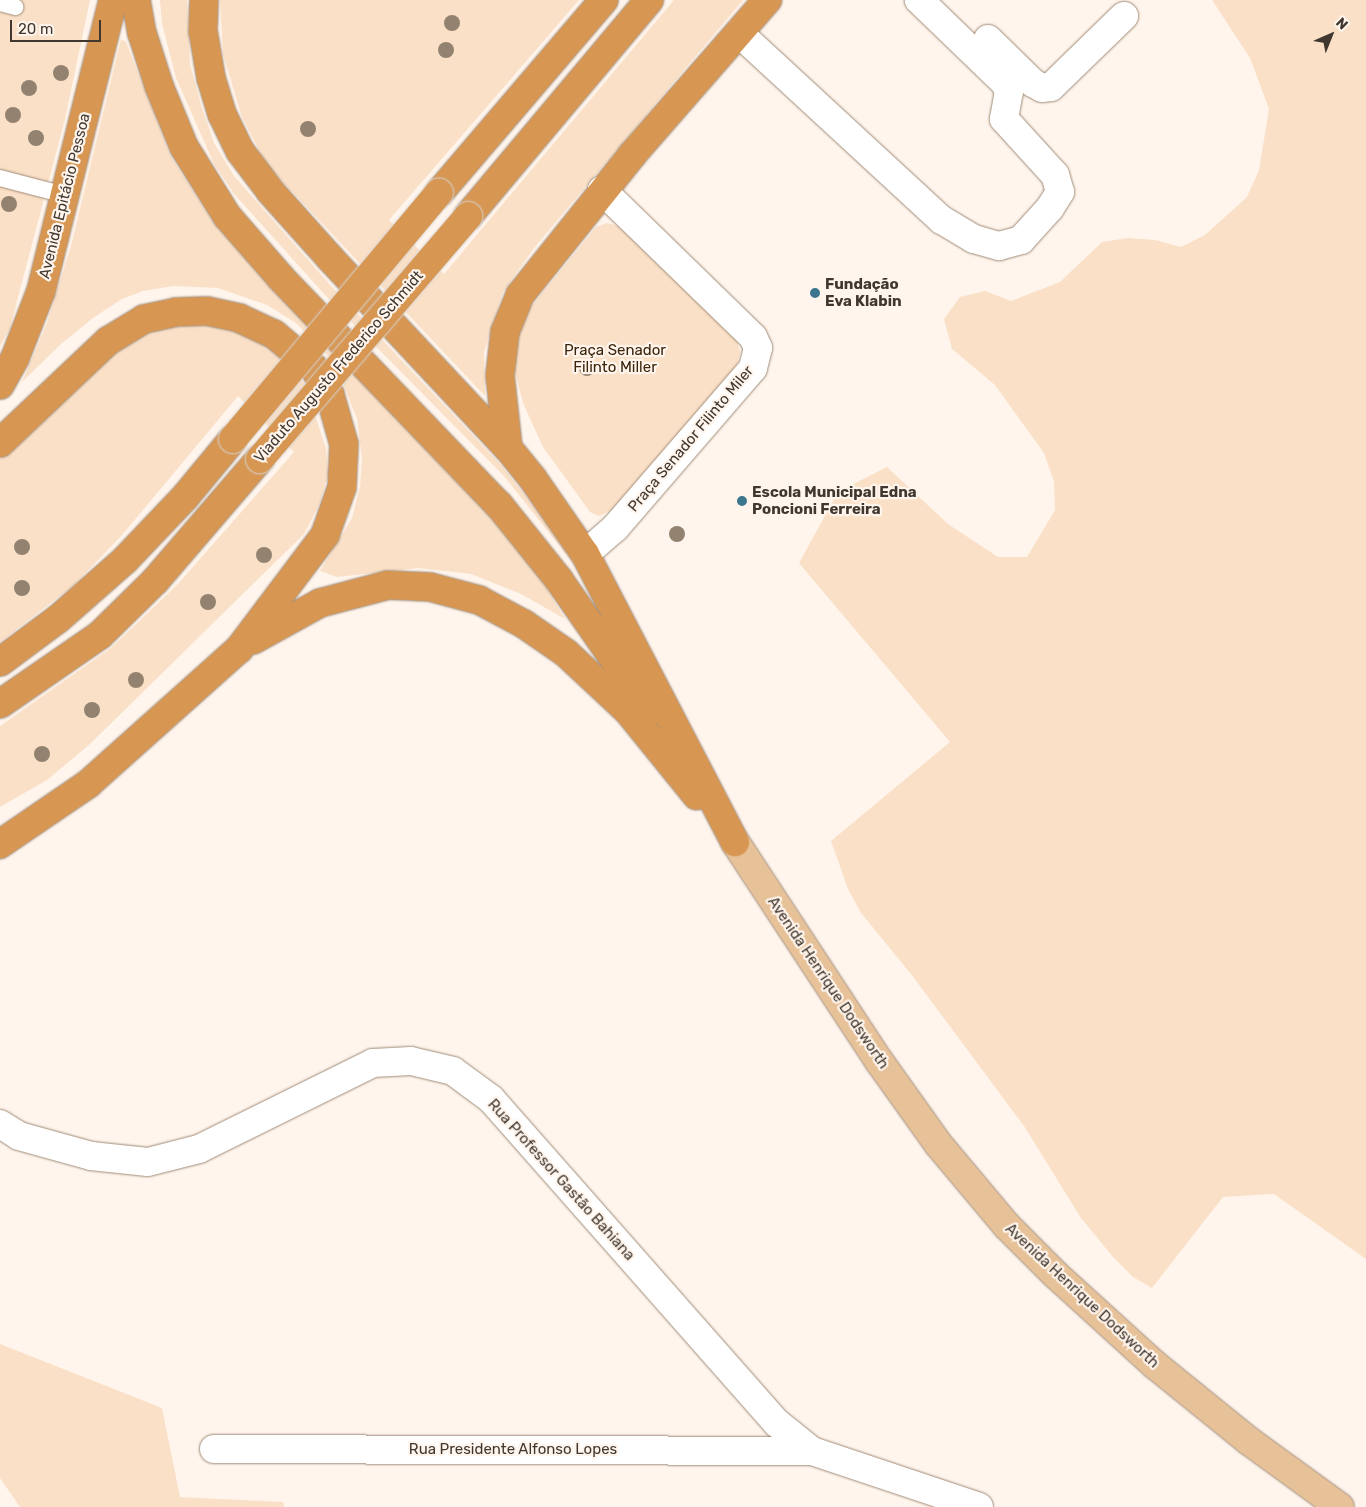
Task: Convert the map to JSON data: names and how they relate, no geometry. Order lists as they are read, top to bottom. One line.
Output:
{"streets":{"highway":["Avenida Epitácio Pessoa","Viaduto Augusto Frederico Schmidt"],"main road":["Avenida Henrique Dodsworth"],"street":["Praça Senador Filinto Miler","Rua Professor Gastão Bahiana","Rua Presidente Alfonso Lopes"]},"crossings":[["Rua Professor Gastão Bahiana","Rua Presidente Alfonso Lopes"]],"parks":["Praça Senador Filinto Miller"],"places":["Fundação Eva Klabin","Escola Municipal Edna Poncioni Ferreira"],"scale_bar":"20 m","north":"top right"}
